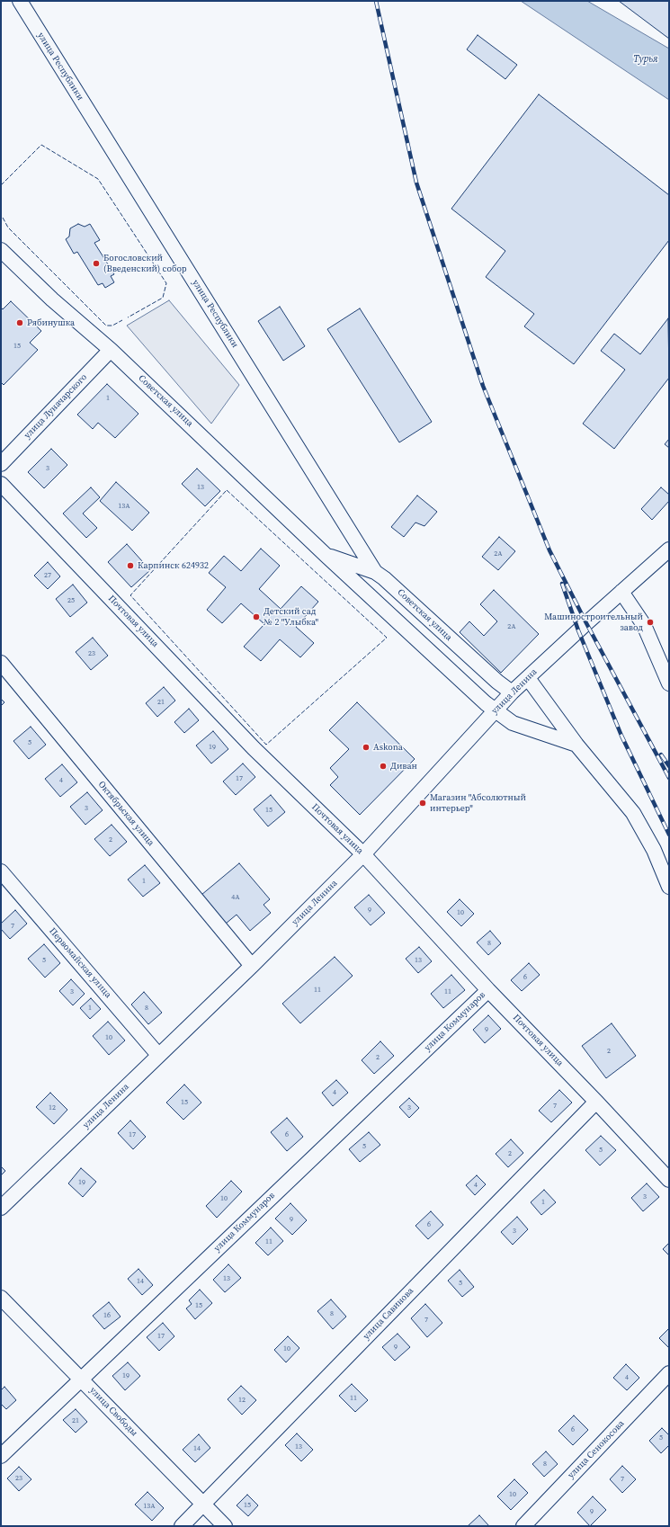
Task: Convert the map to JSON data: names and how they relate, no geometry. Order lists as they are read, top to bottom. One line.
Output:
{"streets":{"street":["улица Республики","Советская улица","улица Луначарского","Почтовая улица","улица Ленина","Октябрьская улица","Первомайская улица","улица Коммунаров","улица Савинова","улица Свободы","улица Сенокосова"]},"crossings":[["улица Республики","Советская улица"],["Советская улица","улица Луначарского"],["Советская улица","улица Ленина"],["Почтовая улица","улица Ленина"],["Почтовая улица","улица Коммунаров"],["Почтовая улица","улица Савинова"],["улица Ленина","Октябрьская улица"],["улица Ленина","Первомайская улица"],["улица Коммунаров","улица Свободы"],["улица Савинова","улица Свободы"]],"water":["Турья"],"places":["Богословский (Введенский) собор","Рябинушка","Карпинск 624932","Детский сад № 2 \"Улыбка\"","Машиностроительный завод","Askona","Диван","Магазин \"Абсолютный интерьер\""],"house_numbers":["15","1","3","13","13А","2А","27","25","2А","23","21","5","19","17","4","3","15","2","1","4А","9","10","7","8","5","13","6","11","3","11","1","8","9","10","2","2","4","15","7","12","3","17","6","5","5","2","19","4","3","10","1","9","6","3","11","13","14","5","15","8","16","7","17","9","10","19","4","11","12","21","6","5","13","14","8","23","7","10","15","13А","9"]}
